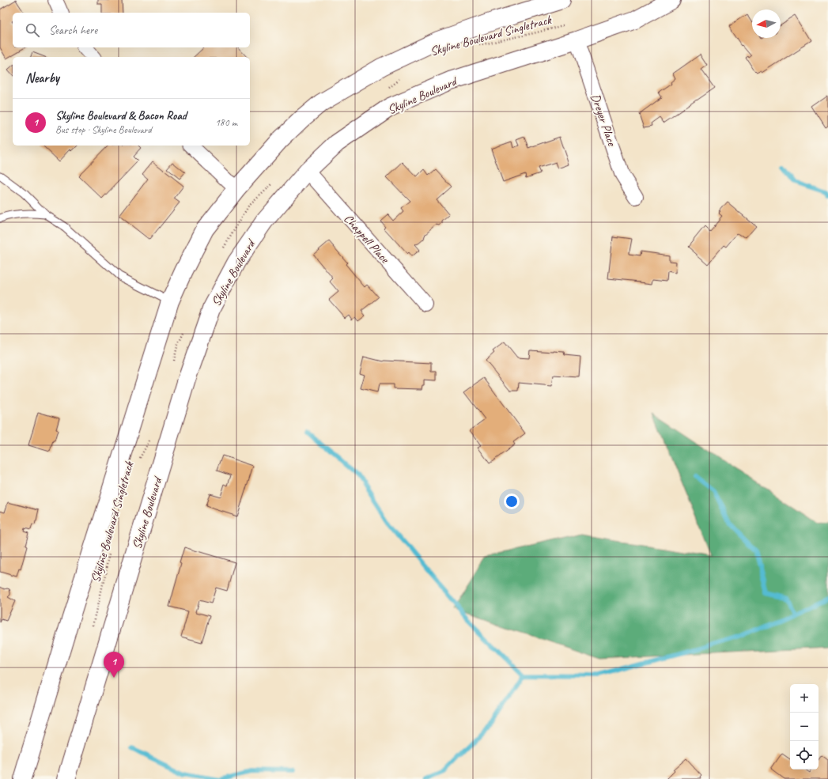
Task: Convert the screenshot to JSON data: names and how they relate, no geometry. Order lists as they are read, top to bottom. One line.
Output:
{"streets":{"main road":["Skyline Boulevard"],"street":["Dreyer Place","Chappell Place"],"path":["Skyline Boulevard Singletrack"]},"crossings":[["Skyline Boulevard","Dreyer Place"],["Skyline Boulevard","Chappell Place"]],"north":"left","page":{"search":"Search here","heading":"Nearby","list":[{"mark":"1","name":"Skyline Boulevard & Bacon Road","note":"Bus stop · Skyline Boulevard","value":"180 m"}],"pins":"1","map_buttons":["+","−"]}}
